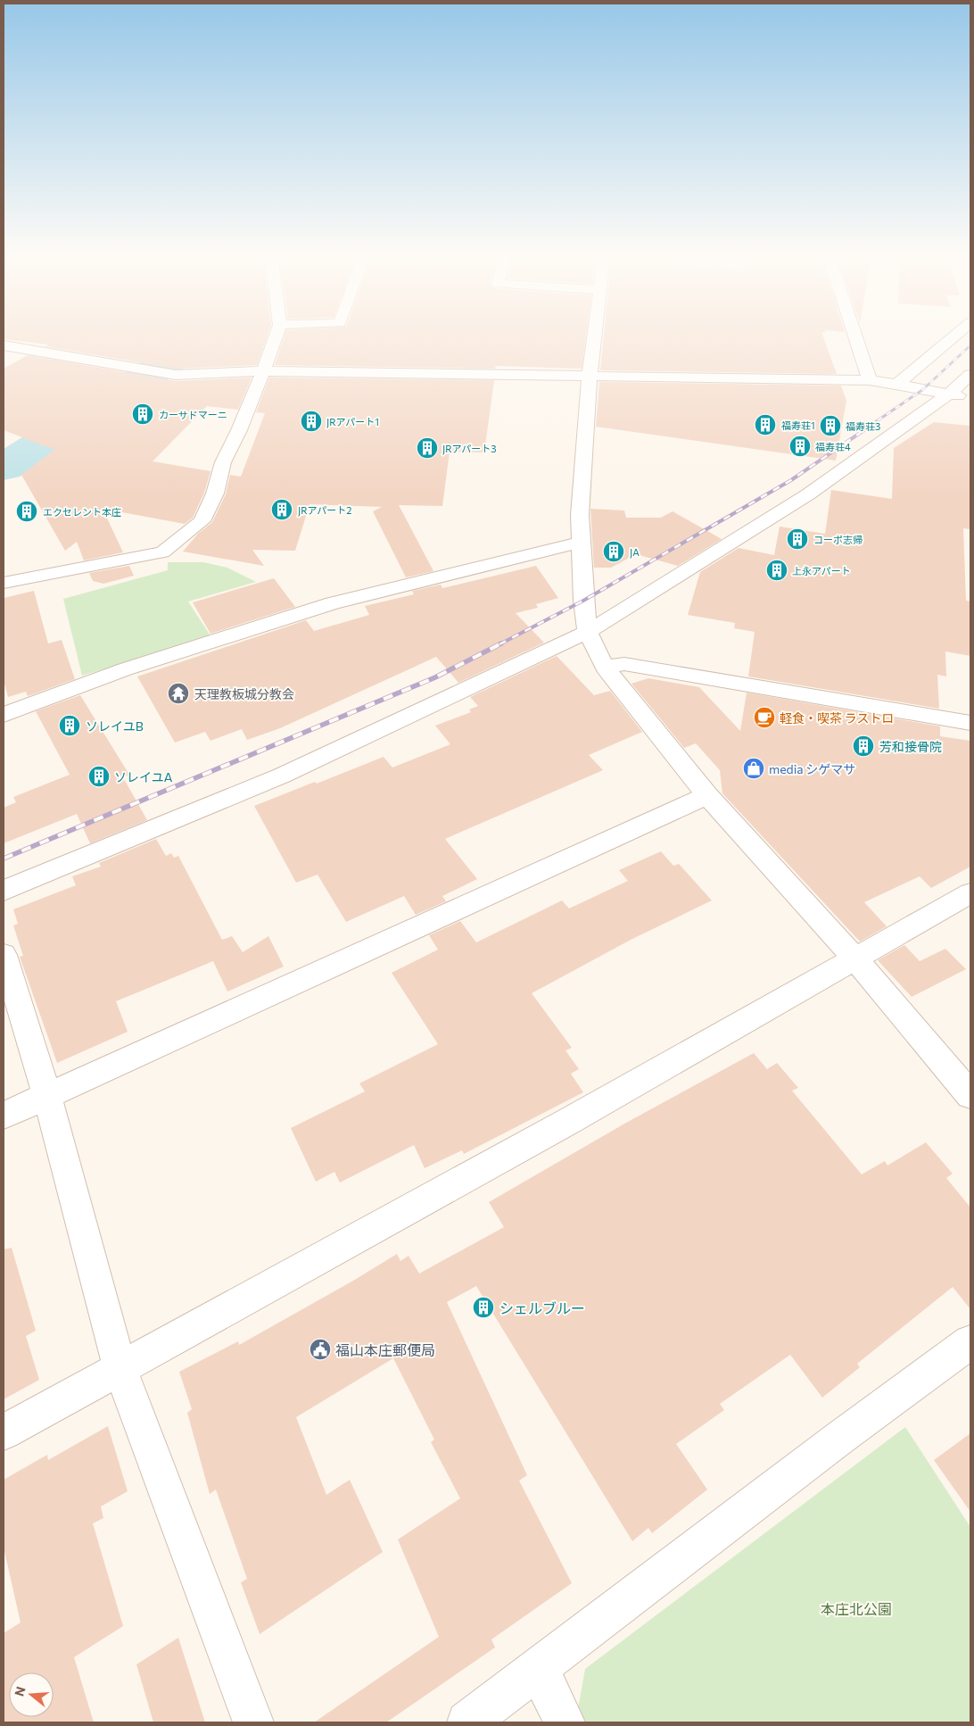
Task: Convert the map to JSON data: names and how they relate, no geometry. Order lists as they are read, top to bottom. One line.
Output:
{"parks":["本庄北公園"],"places":{"building":["カーサドマーニ","JRアパート1","福寿荘1","福寿荘3","福寿荘4","JRアパート3","JRアパート2","エクセレント本庄","コーポ志帰","JA","上永アパート","ソレイユB","芳和接骨院","ソレイユA","シェルブルー"],"temple":["天理教板城分教会"],"cafe":["軽食・喫茶 ラストロ"],"shop":["media シゲマサ"],"public building":["福山本庄郵便局"]},"north":"left"}
